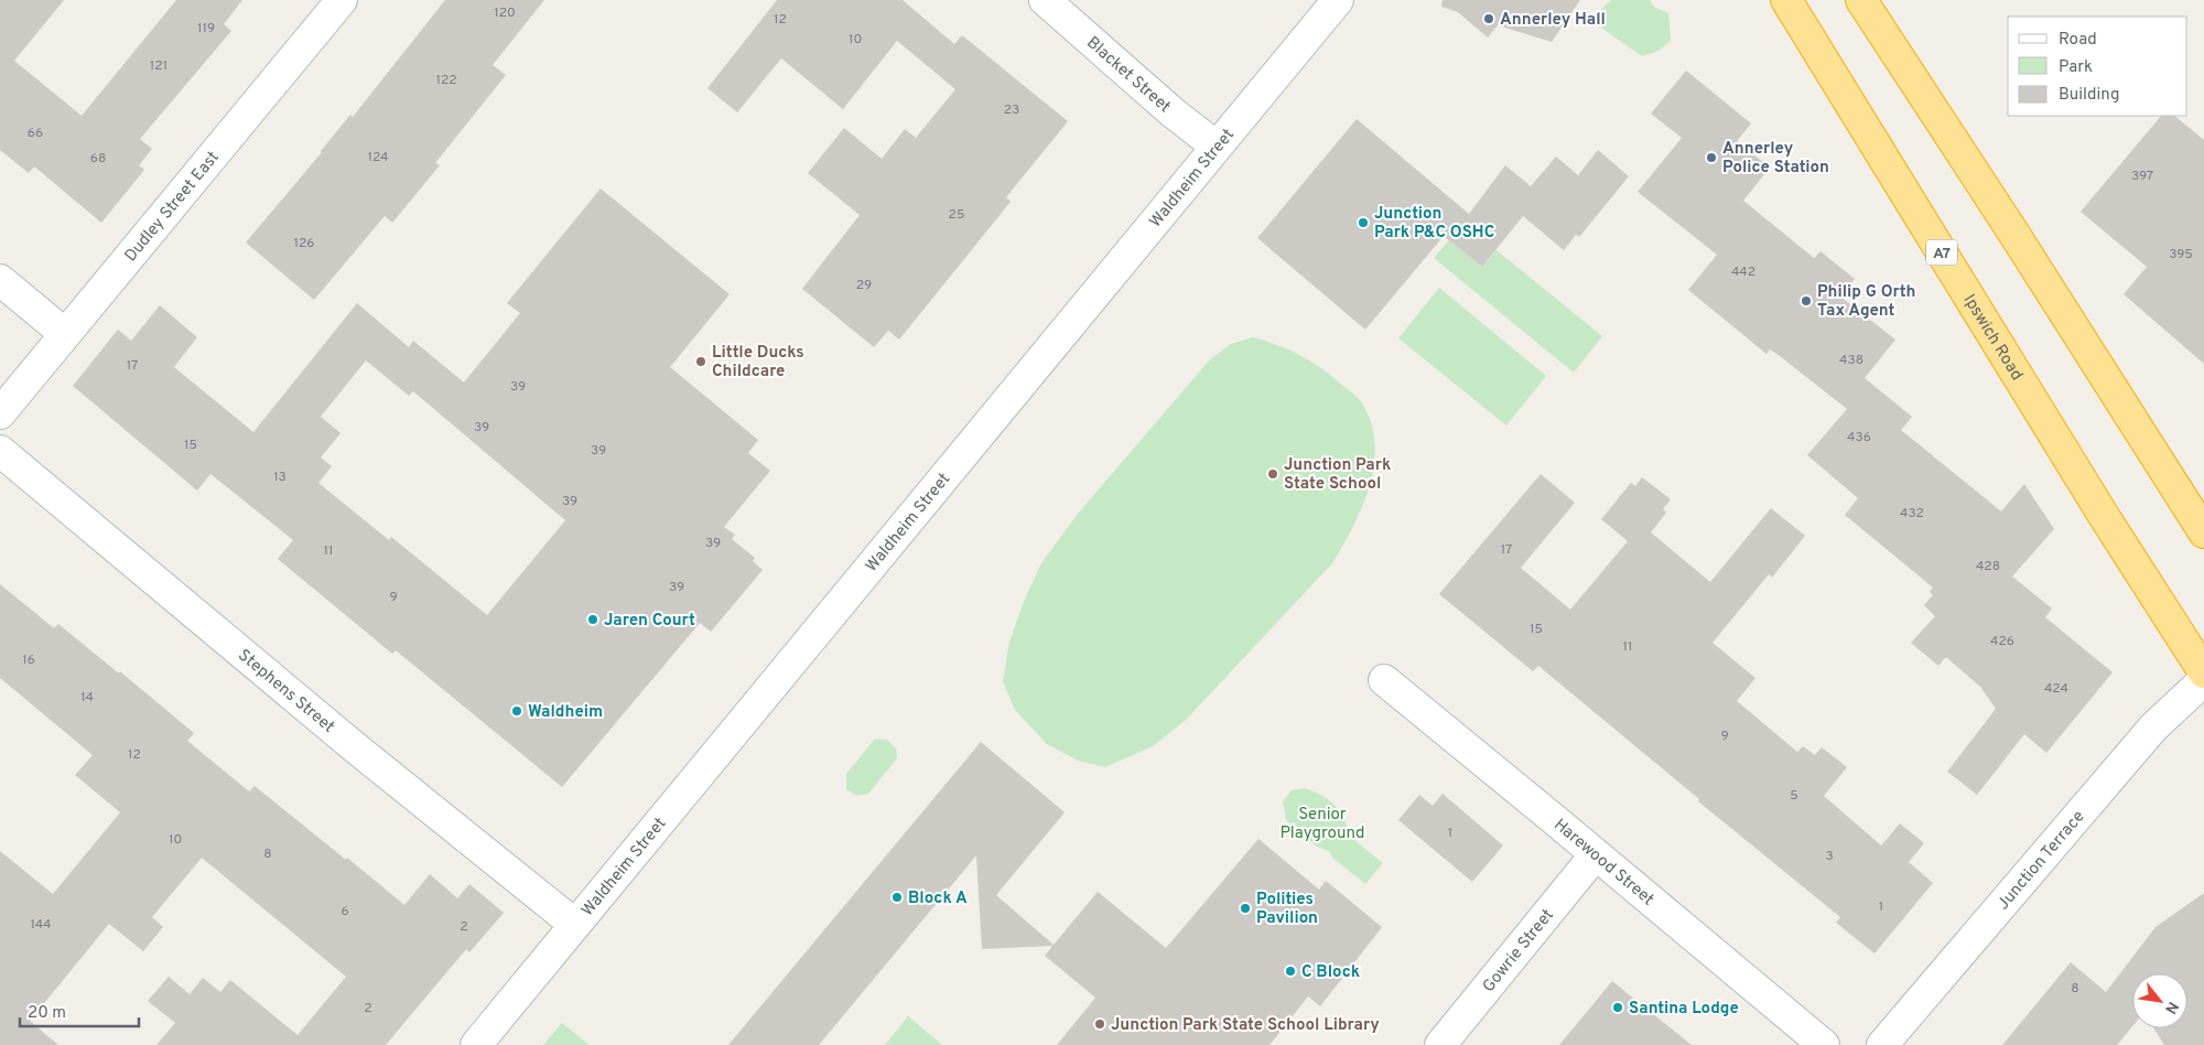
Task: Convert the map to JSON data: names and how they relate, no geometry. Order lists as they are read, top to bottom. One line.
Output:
{"streets":{"highway":["A7","Ipswich Road"],"street":["Blacket Street","Waldheim Street","Dudley Street East","Stephens Street","Junction Terrace","Harewood Street","Gowrie Street"]},"crossings":[["Blacket Street","Waldheim Street"],["Waldheim Street","Stephens Street"],["Harewood Street","Gowrie Street"]],"parks":["Senior Playground"],"places":["Annerley Hall","Annerley Police Station","Junction Park P&C OSHC","Philip G Orth Tax Agent","Little Ducks Childcare","Junction Park State School","Jaren Court","Waldheim","Block A","Polities Pavilion","C Block","Santina Lodge","Junction Park State School Library"],"house_numbers":["120","12","119","10","121","122","23","66","124","68","397","25","126","395","442","29","438","17","39","39","436","15","39","13","39","432","39","17","11","428","39","9","15","426","11","16","424","14","9","12","5","1","10","8","3","1","6","144","2","8","2"],"legend":["Road","Park","Building"],"scale_bar":"20 m","north":"bottom right"}
